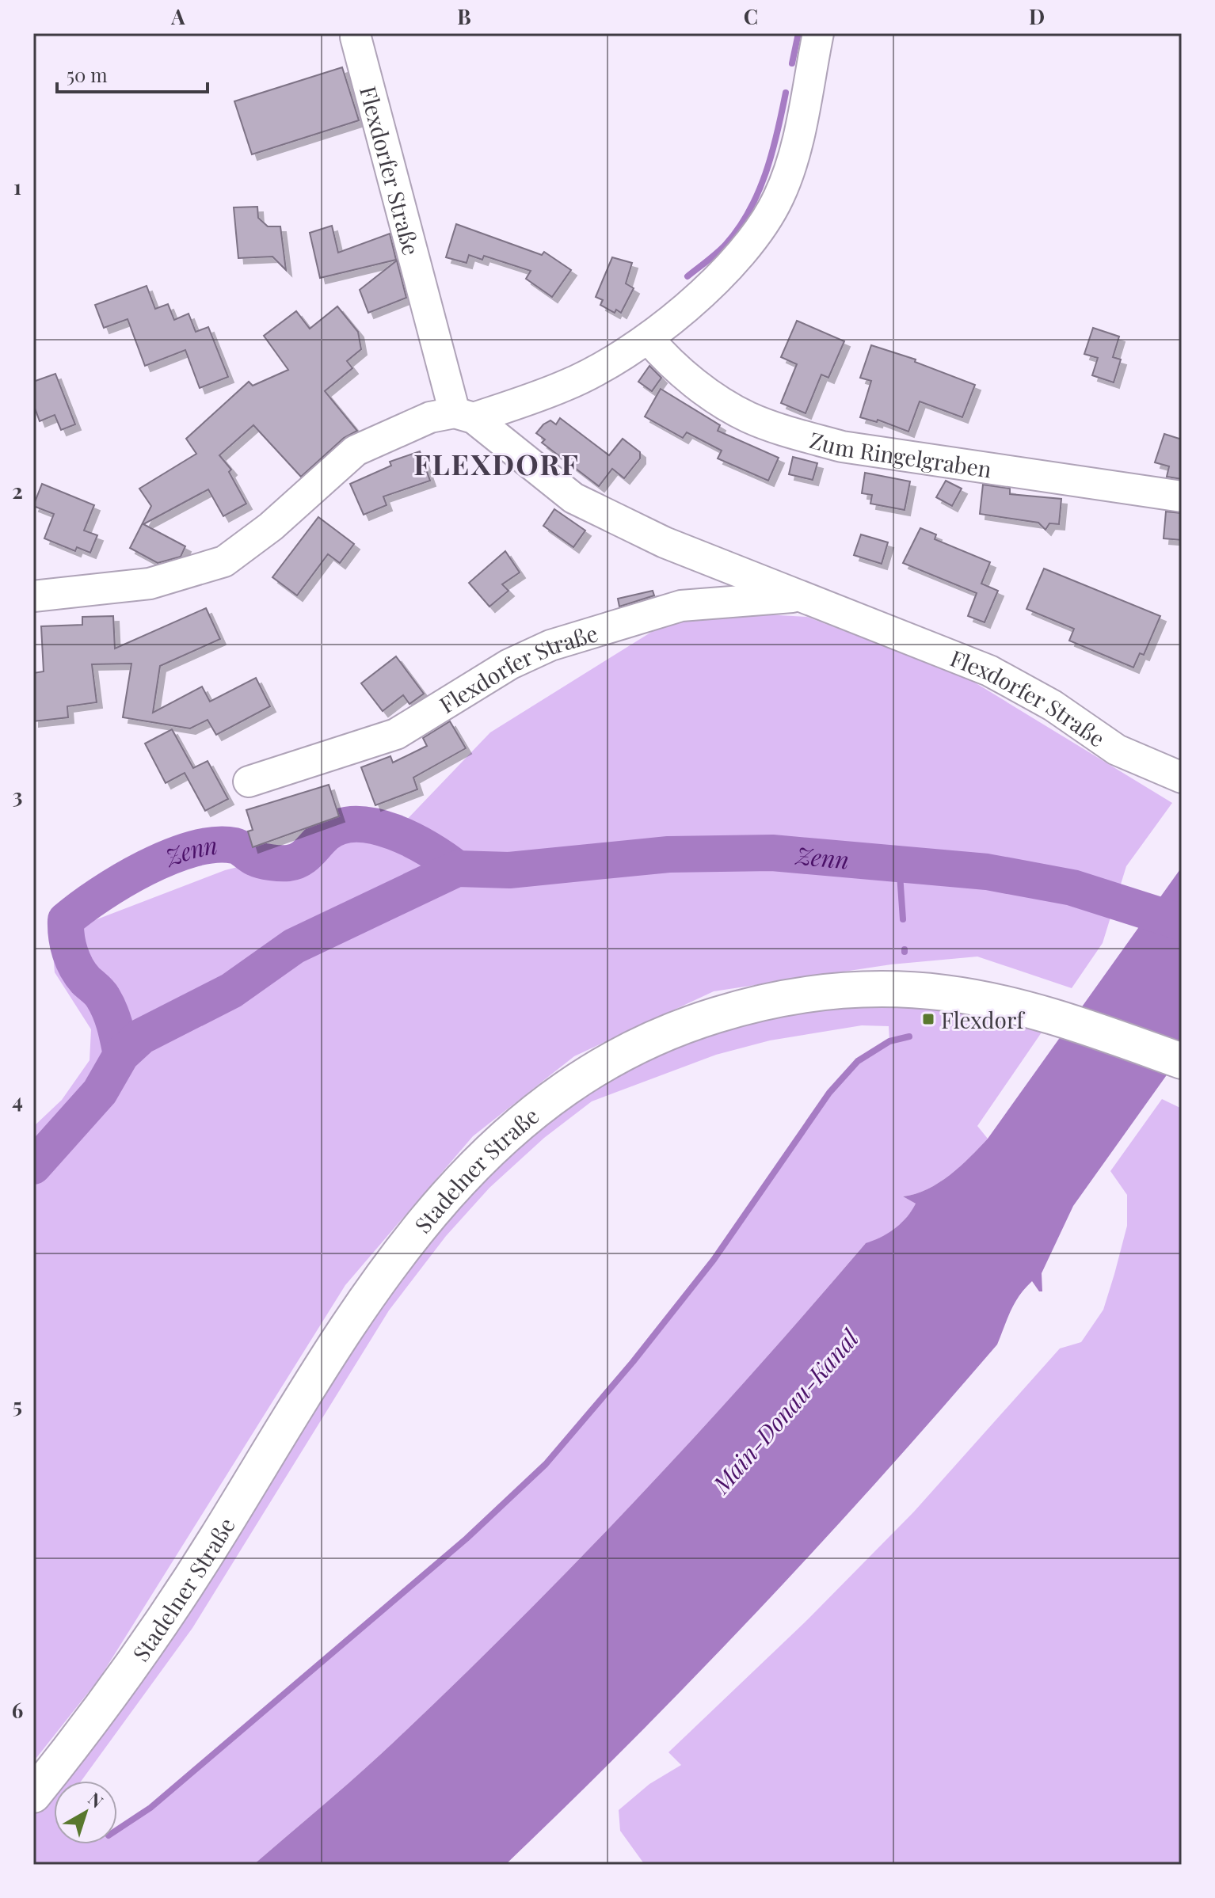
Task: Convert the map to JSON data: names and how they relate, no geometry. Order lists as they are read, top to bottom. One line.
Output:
{"streets":{"main road":["Stadelner Straße"],"street":["Flexdorfer Straße","Zum Ringelgraben"]},"districts":["FLEXDORF"],"water":["Zenn","Main-Donau-Kanal"],"places":{"transit":["Flexdorf"]},"scale_bar":"50 m","north":"top right","grid":{"columns":["A","B","C","D"],"rows":["1","2","3","4","5","6"]}}
